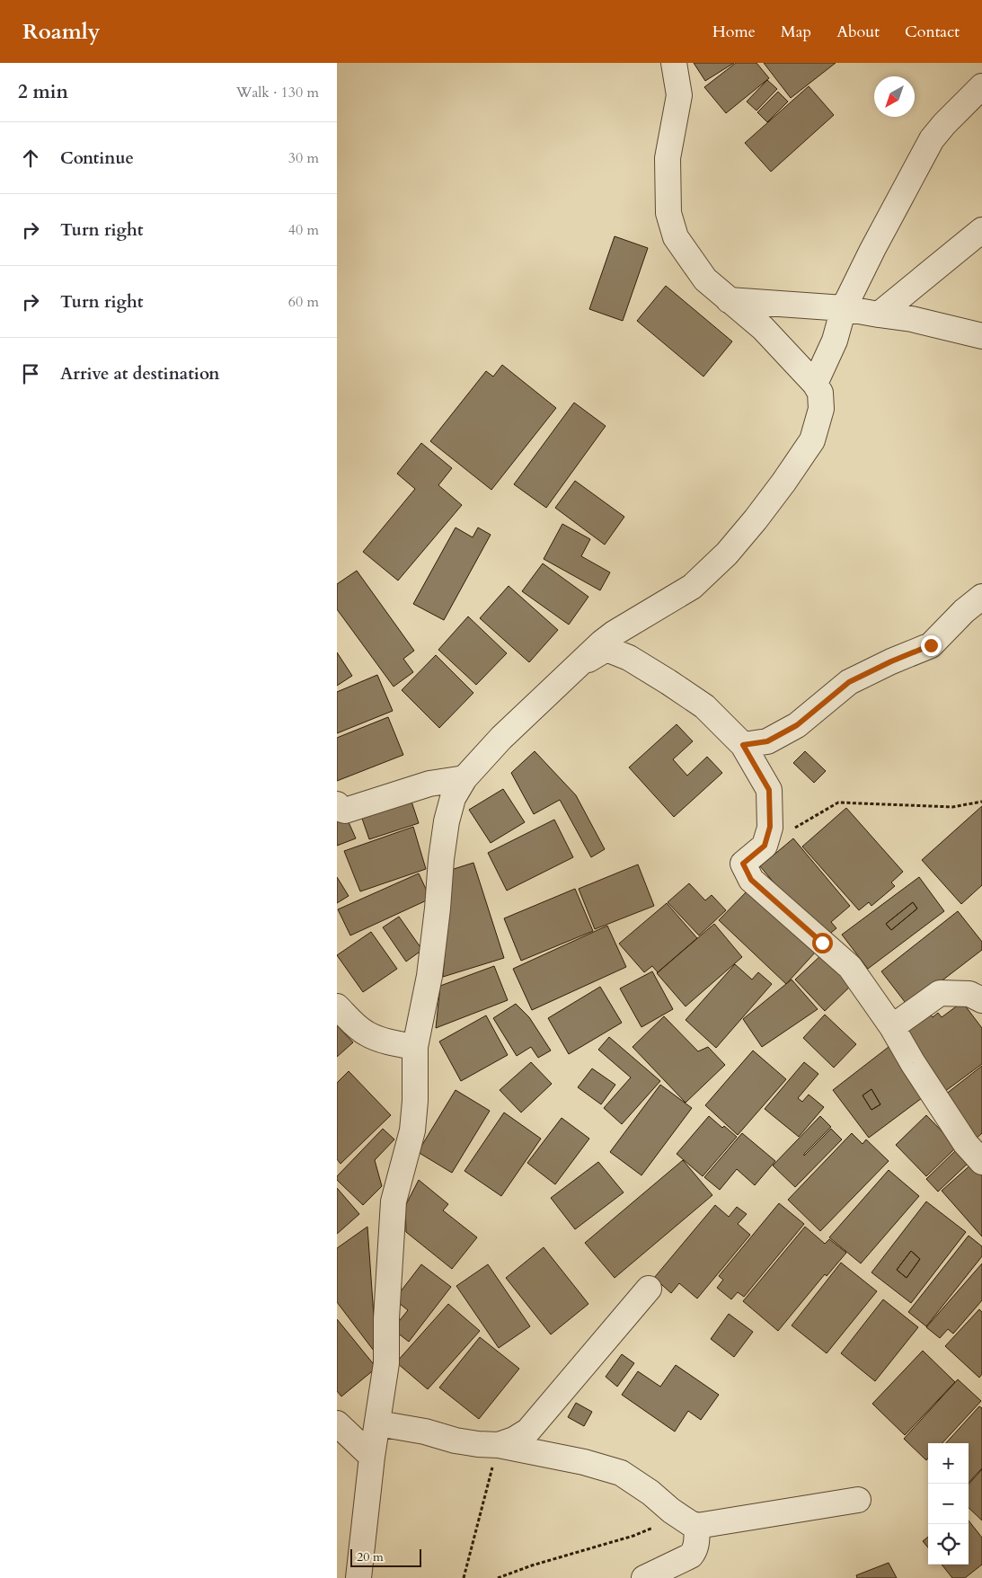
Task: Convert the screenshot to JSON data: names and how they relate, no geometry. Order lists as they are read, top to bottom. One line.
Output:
{"scale_bar":"20 m","north":"bottom left","page":{"header":"Roamly","nav":["Home","Map","About","Contact"],"heading":["2 min","Walk · 130 m"],"list":[["Continue","30 m"],["Turn right","40 m"],["Turn right","60 m"],"Arrive at destination"],"map_buttons":["+","−"],"scale":"20 m"}}
